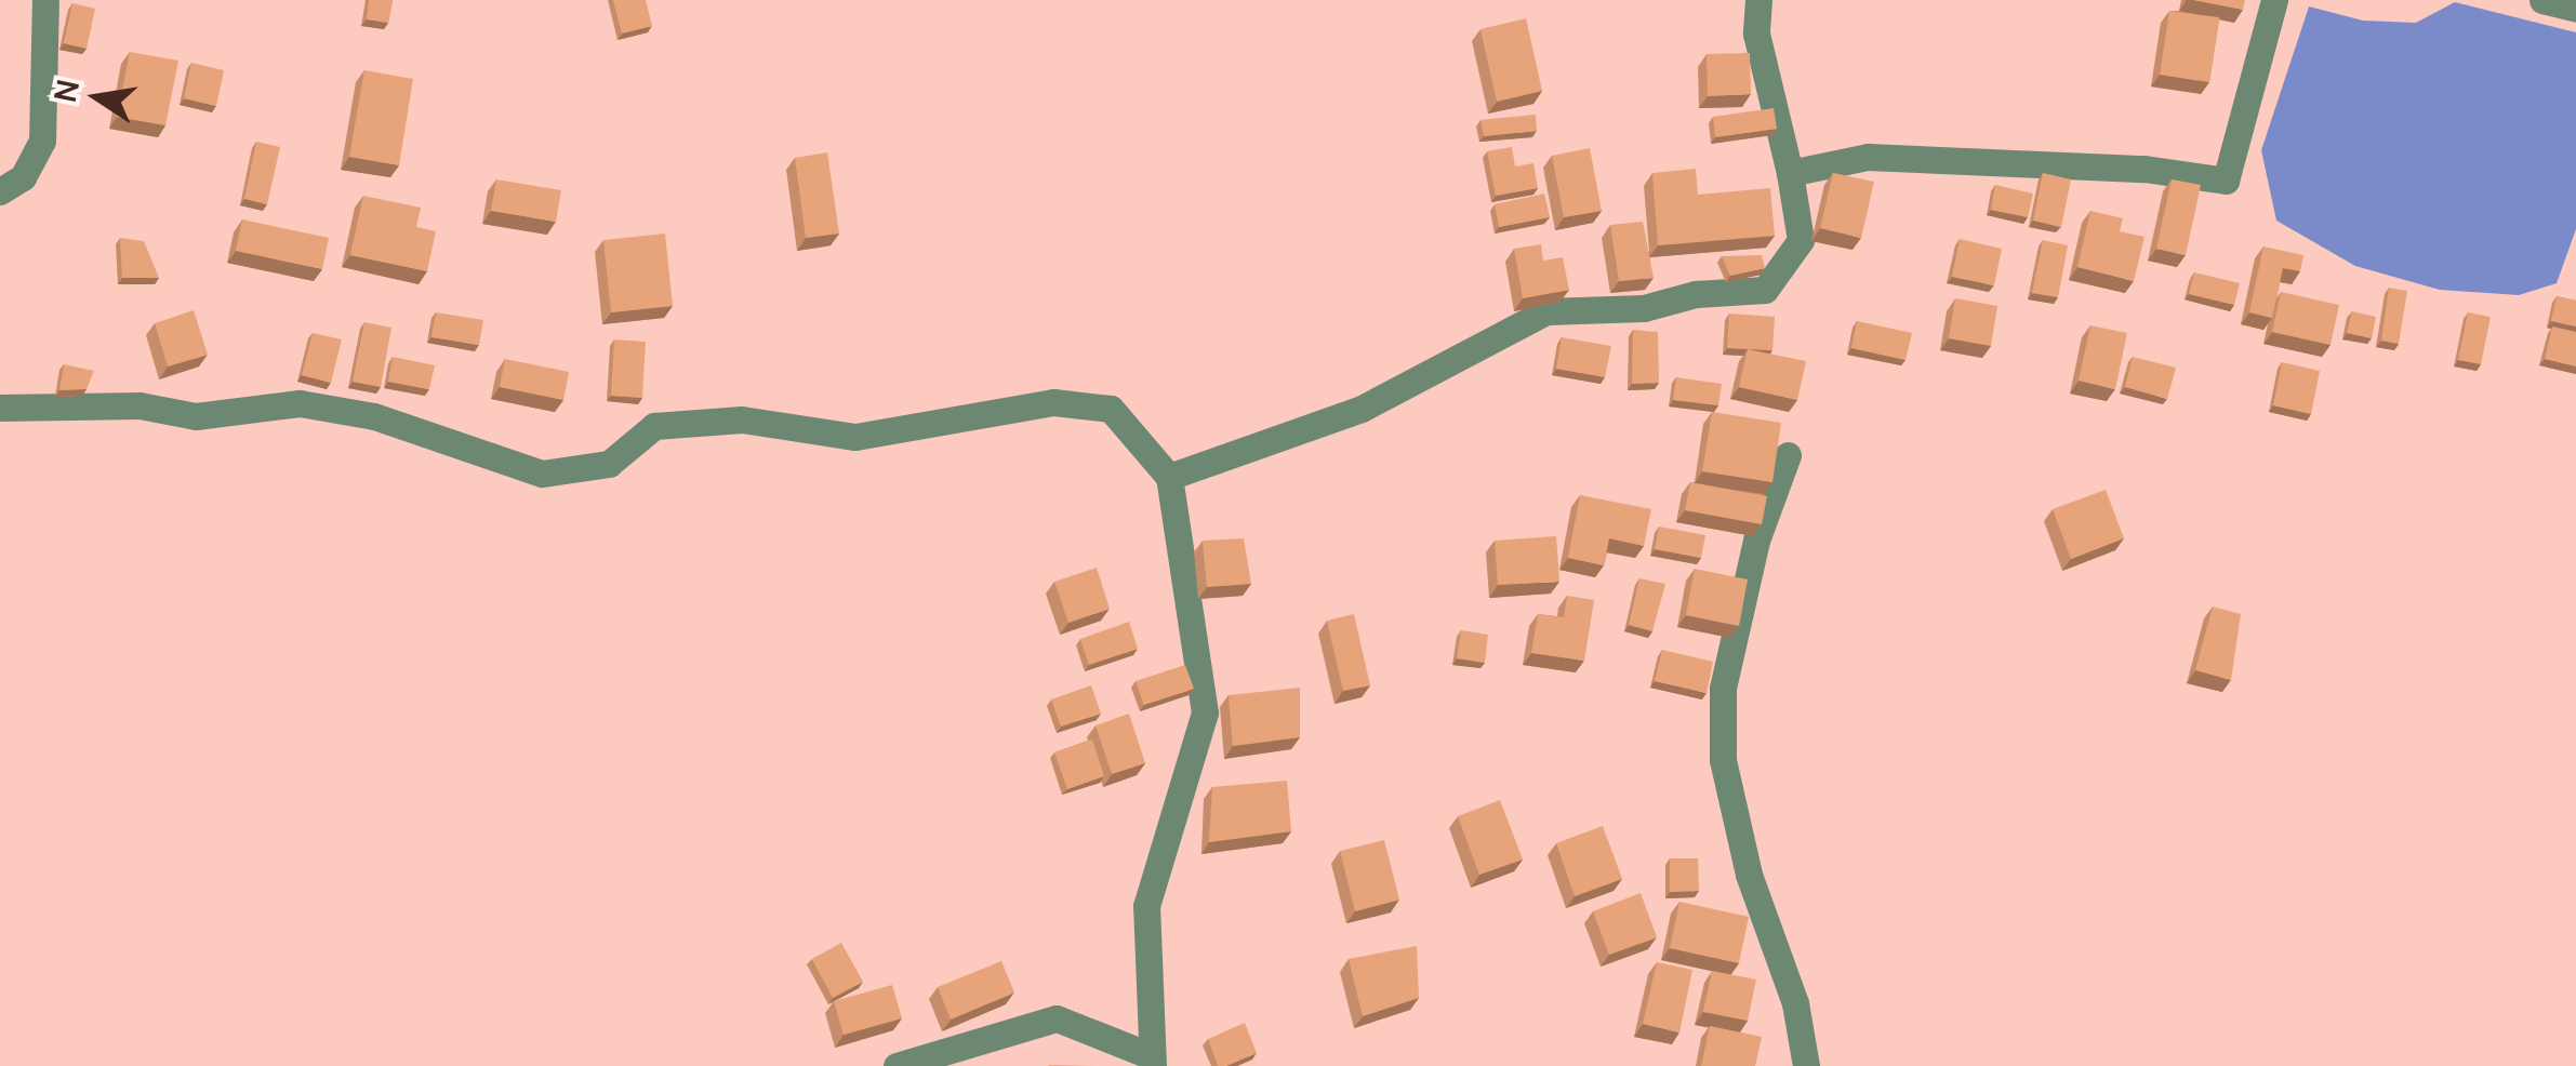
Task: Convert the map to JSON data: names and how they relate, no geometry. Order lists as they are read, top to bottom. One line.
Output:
{"north":"left"}
